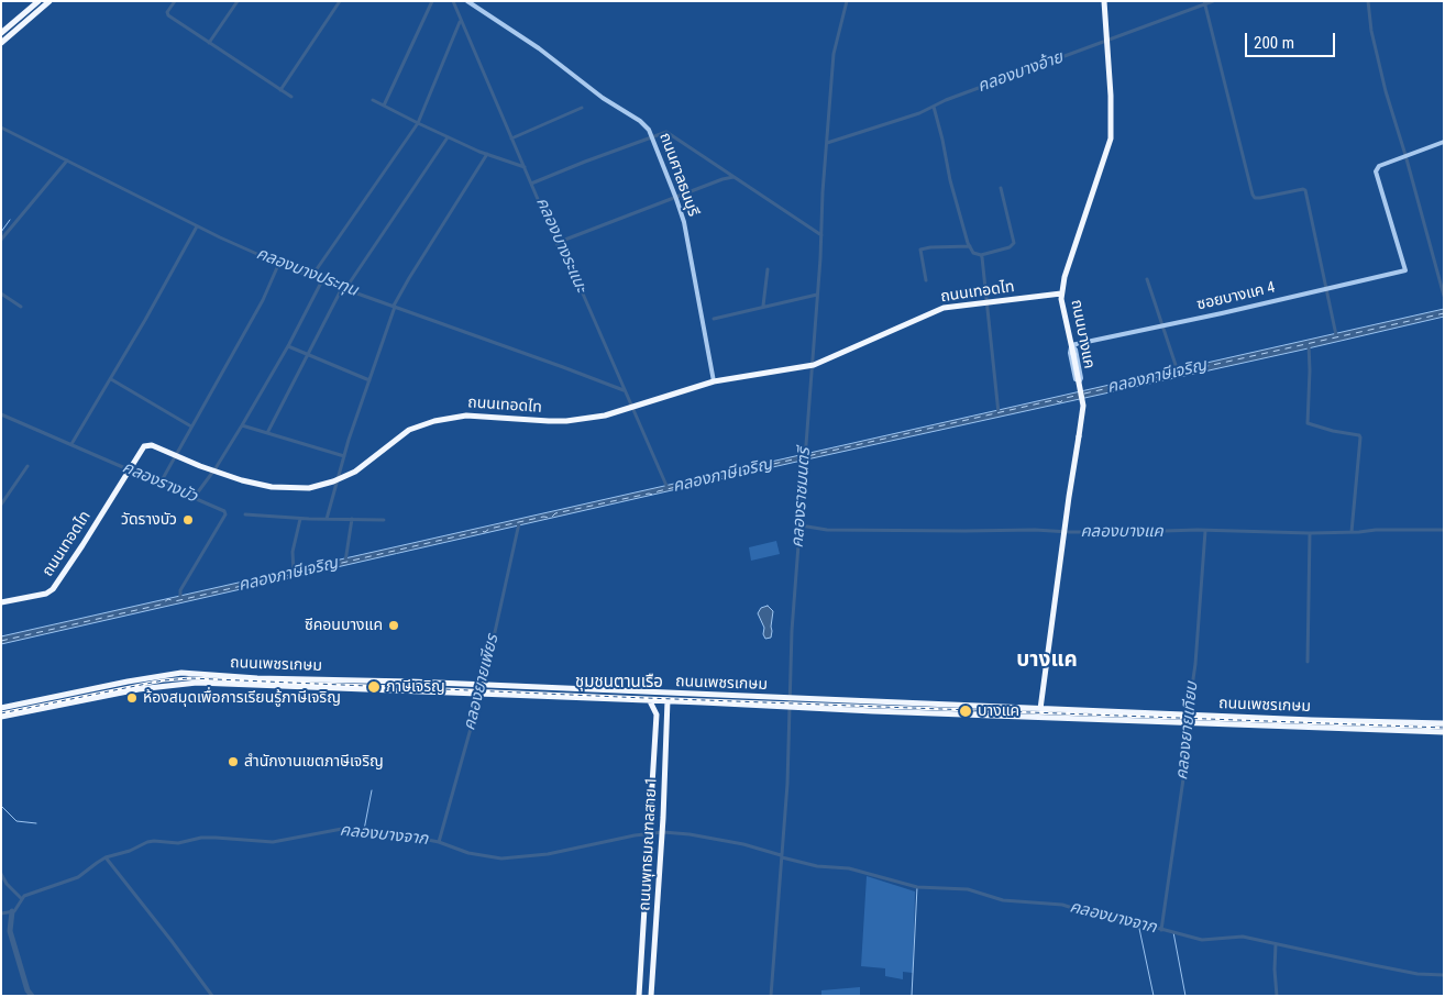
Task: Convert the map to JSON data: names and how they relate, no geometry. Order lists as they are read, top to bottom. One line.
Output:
{"streets":{"main road":["ถนนเทอดไท","ถนนบางแค","ถนนเพชรเกษม","ถนนพุทธมณฑลสาย 1"],"street":["ถนนศาลธนบุรี","ซอยบางแค 4"]},"crossings":[["ถนนศาลธนบุรี","ถนนเทอดไท"],["ถนนเทอดไท","ถนนบางแค"],["ซอยบางแค 4","ถนนบางแค"],["ถนนบางแค","ถนนเพชรเกษม"],["ถนนเพชรเกษม","ถนนพุทธมณฑลสาย 1"]],"districts":["บางแค","ชุมชนตานเรือ"],"water":["คลองบางอ้าย","คลองบางระแนะ","คลองบางประทุน","คลองภาษีเจริญ","คลองรางบัว","คลองราชมนตรี","คลองบางแค","คลองยายเพียร","คลองยายเทียบ","คลองบางจาก"],"places":["วัดรางบัว","ซีคอนบางแค","ภาษีเจริญ","ห้องสมุดเพื่อการเรียนรู้ภาษีเจริญ","บางแค","สำนักงานเขตภาษีเจริญ"],"scale_bar":"200 m"}
